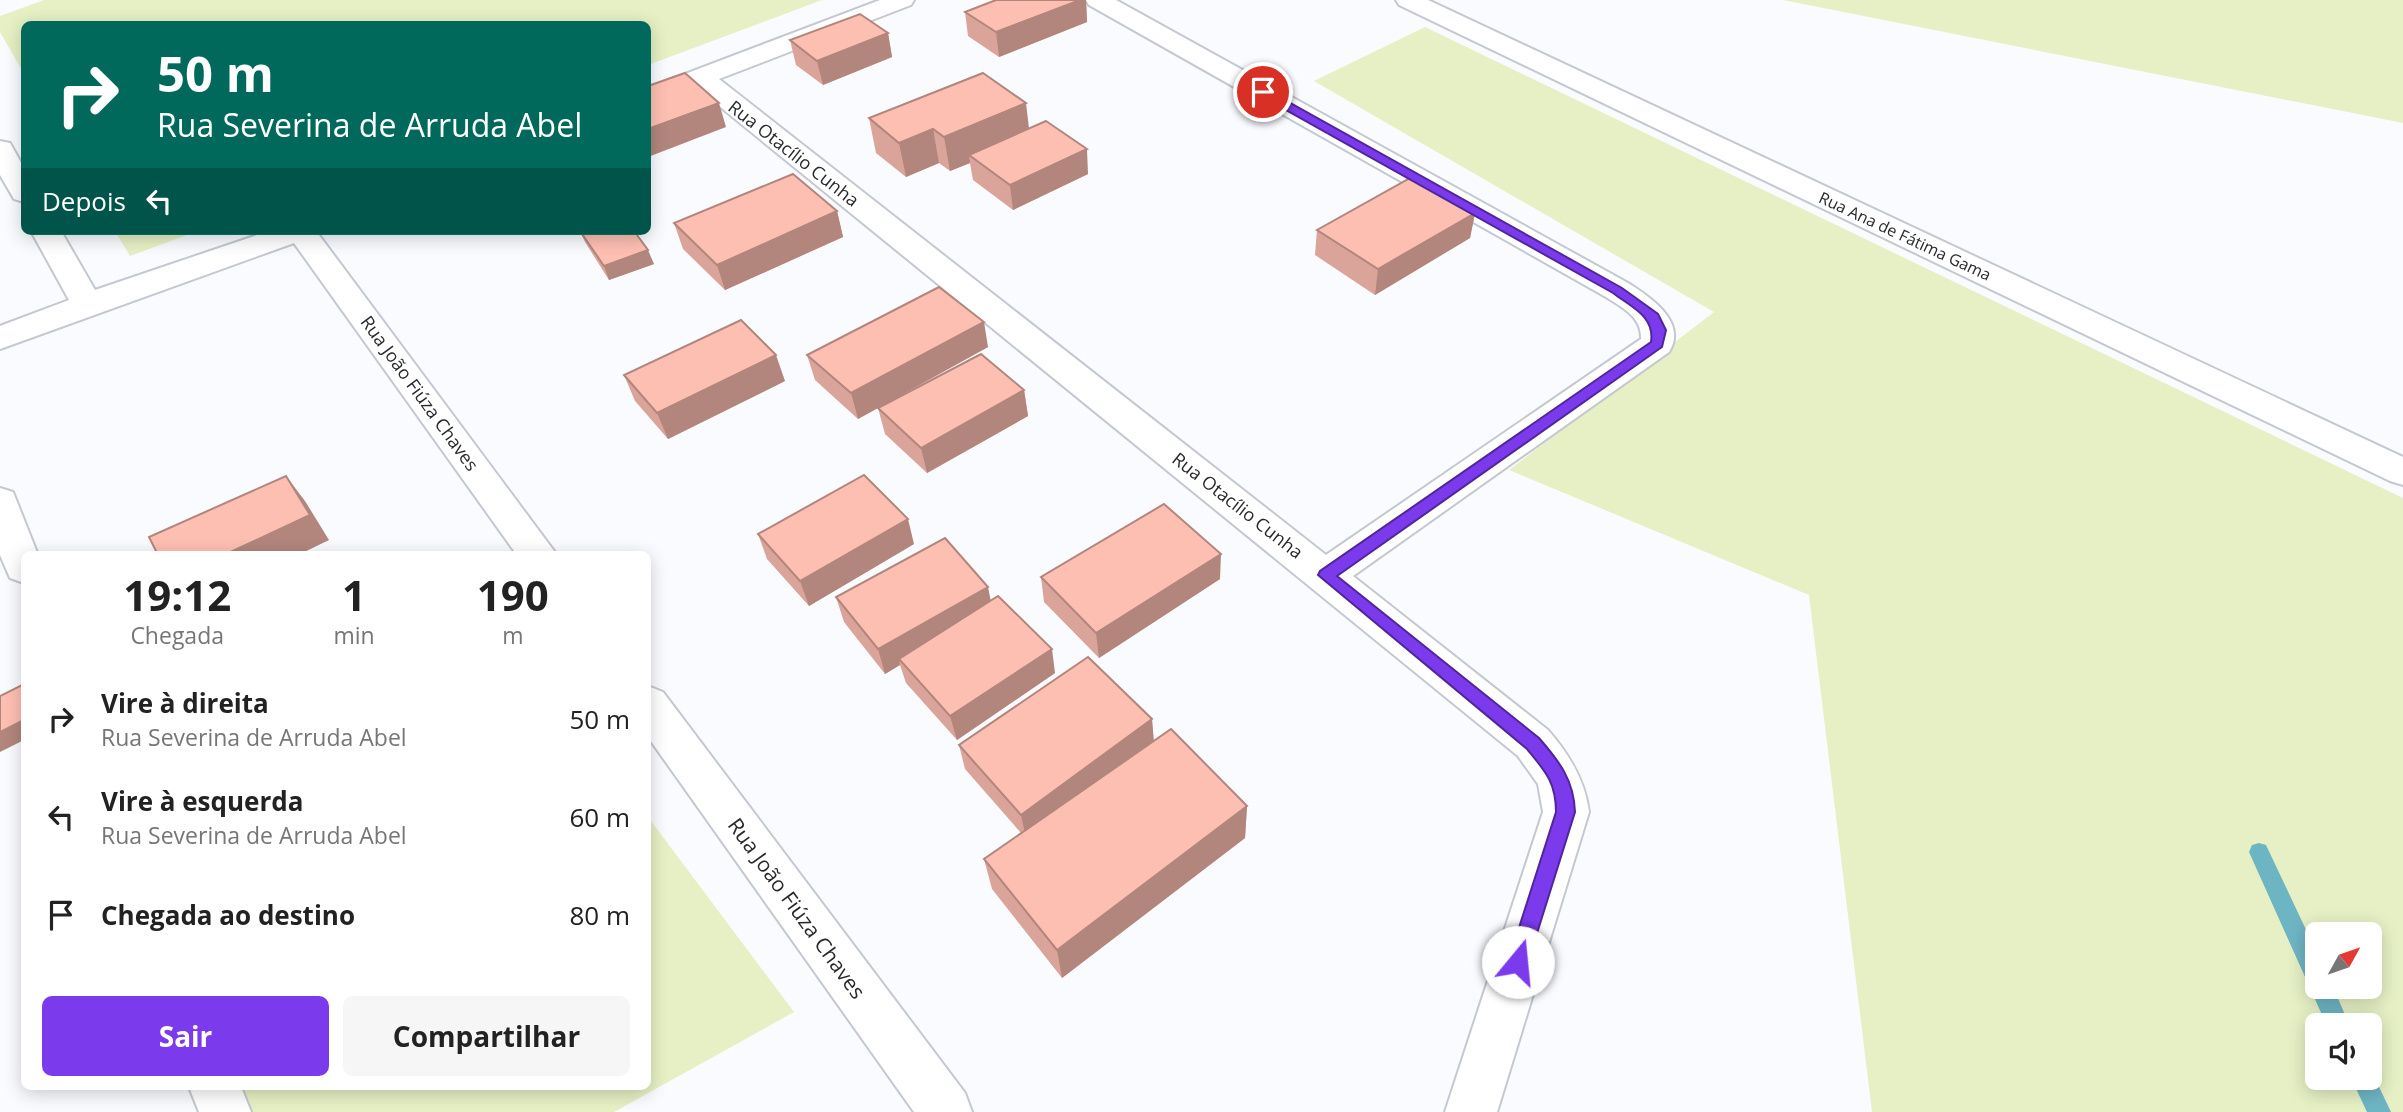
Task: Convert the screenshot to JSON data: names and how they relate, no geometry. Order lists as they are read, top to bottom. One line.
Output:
{"streets":{"street":["Rua Otacílio Cunha","Rua Ana de Fátima Gama","Rua João Fiúza Chaves"]},"north":"top right","page":{"turn":["50 m","Rua Severina de Arruda Abel"],"then":"Depois","eta":["19:12","Chegada","1","min","190","m"],"list":[{"name":"Vire à direita","note":"Rua Severina de Arruda Abel","value":"50 m"},{"name":"Vire à esquerda","note":"Rua Severina de Arruda Abel","value":"60 m"},{"name":"Chegada ao destino","value":"80 m"}],"buttons":["Sair","Compartilhar"]}}
